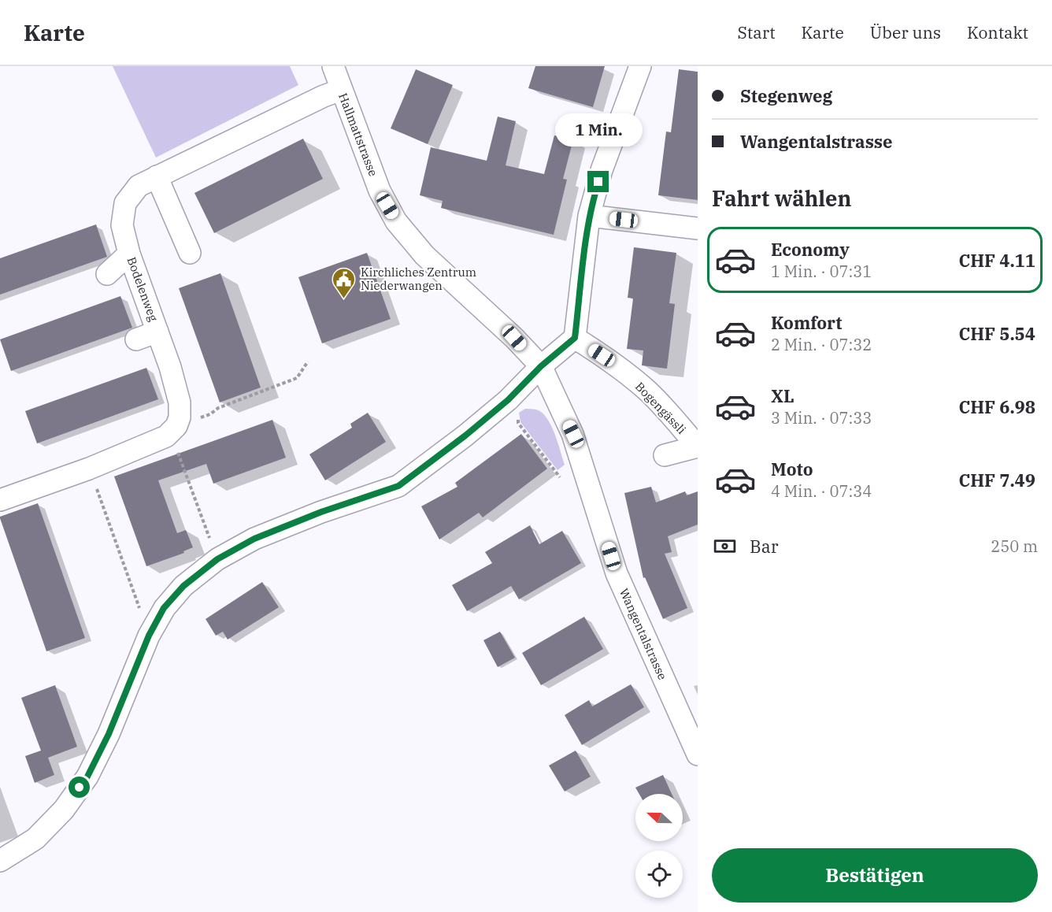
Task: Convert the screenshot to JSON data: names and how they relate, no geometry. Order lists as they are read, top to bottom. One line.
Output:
{"streets":{"street":["Hallmattstrasse","Bodelenweg","Bogengässli","Wangentalstrasse"]},"crossings":[["Hallmattstrasse","Bodelenweg"],["Hallmattstrasse","Wangentalstrasse"]],"places":{"public building":["Kirchliches Zentrum Niederwangen"]},"north":"left","page":{"header":"Karte","nav":["Start","Karte","Über uns","Kontakt"],"banner":["Stegenweg","Wangentalstrasse"],"bubble":"1 Min.","heading":"Fahrt wählen","list":[{"name":"Economy","note":"1 Min. · 07:31","value":"CHF 4.11"},{"name":"Komfort","note":"2 Min. · 07:32","value":"CHF 5.54"},{"name":"XL","note":"3 Min. · 07:33","value":"CHF 6.98"},{"name":"Moto","note":"4 Min. · 07:34","value":"CHF 7.49"}],"pay":["Bar","250 m"],"buttons":"Bestätigen"}}
